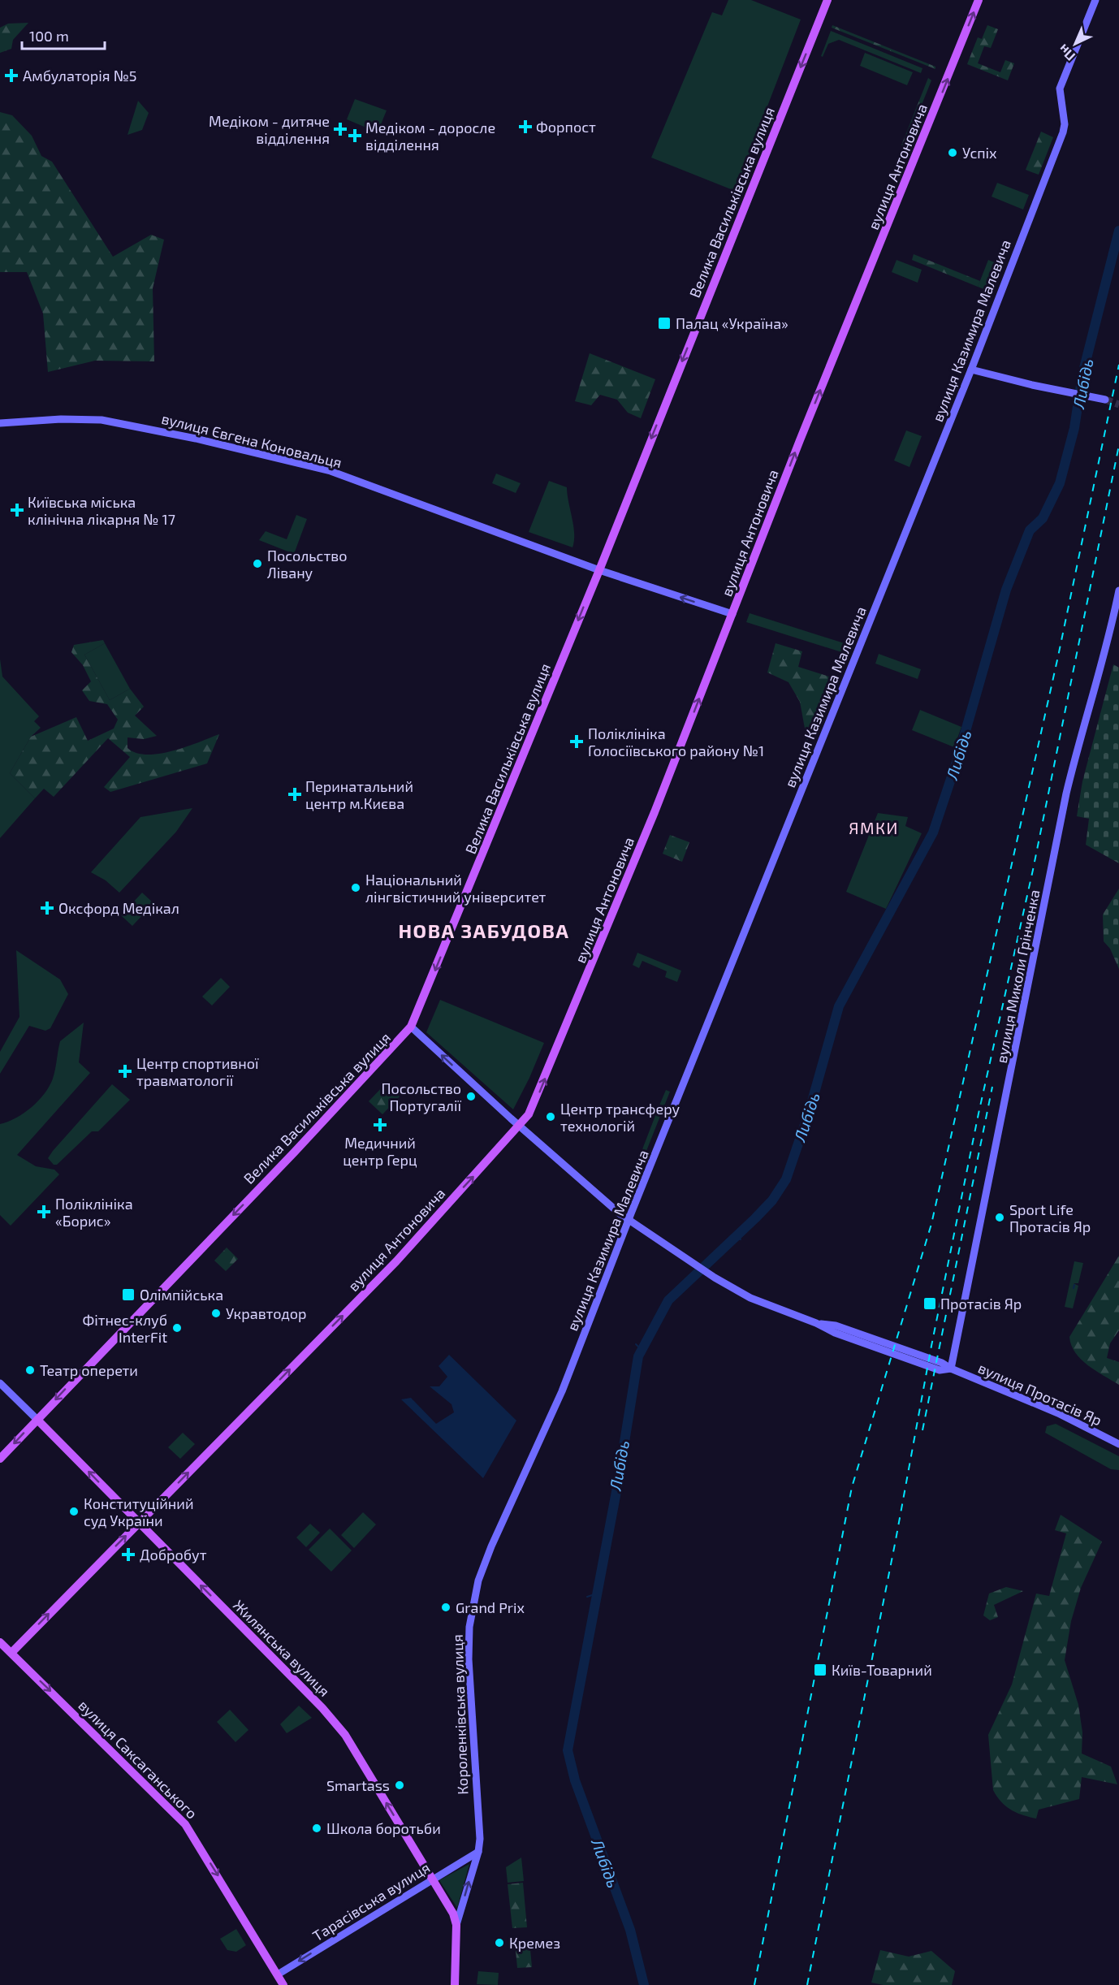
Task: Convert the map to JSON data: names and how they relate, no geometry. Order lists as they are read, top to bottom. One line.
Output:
{"streets":{"main road":["вулиця Антоновича","Велика Васильківська вулиця","вулиця Казимира Малевича","вулиця Євгена Коновальця","вулиця Миколи Грінченка","вулиця Протасів Яр","Жилянська вулиця","Короленківська вулиця","вулиця Саксаганського","Тарасівська вулиця"]},"crossings":[["вулиця Антоновича","вулиця Євгена Коновальця"],["вулиця Антоновича","Жилянська вулиця"],["вулиця Антоновича","вулиця Саксаганського"],["Велика Васильківська вулиця","вулиця Євгена Коновальця"],["Велика Васильківська вулиця","Жилянська вулиця"],["вулиця Казимира Малевича","Короленківська вулиця"],["вулиця Миколи Грінченка","вулиця Протасів Яр"],["Жилянська вулиця","Короленківська вулиця"],["Жилянська вулиця","Тарасівська вулиця"],["Короленківська вулиця","Тарасівська вулиця"],["вулиця Саксаганського","Тарасівська вулиця"]],"one_way":["вулиця Антоновича","Велика Васильківська вулиця","Жилянська вулиця","вулиця Саксаганського","Тарасівська вулиця"],"districts":["ЯМКИ","НОВА ЗАБУДОВА"],"water":["Либідь"],"places":{"health":["Амбулаторія №5","Форпост","Медіком - дитяче відділення","Медіком - доросле відділення","Київська міська клінічна лікарня № 17","Поліклініка Голосіївського району №1","Перинатальний центр м.Києва","Оксфорд Медікал","Центр спортивної травматології","Медичний центр Герц","Поліклініка «Борис»","Добробут"],"other":["Успіх","Посольство Лівану","Національний лінгвістичний університет","Посольство Португалії","Центр трансферу технологій","Sport Life Протасів Яр","Укравтодор","Фітнес-клуб InterFit","Театр оперети","Конституційний суд України","Grand Prix","Smartass","Школа боротьби","Кремез"],"transit":["Палац «Україна»","Олімпійська","Протасів Яр","Київ-Товарний"]},"scale_bar":"100 m","north":"bottom left"}
